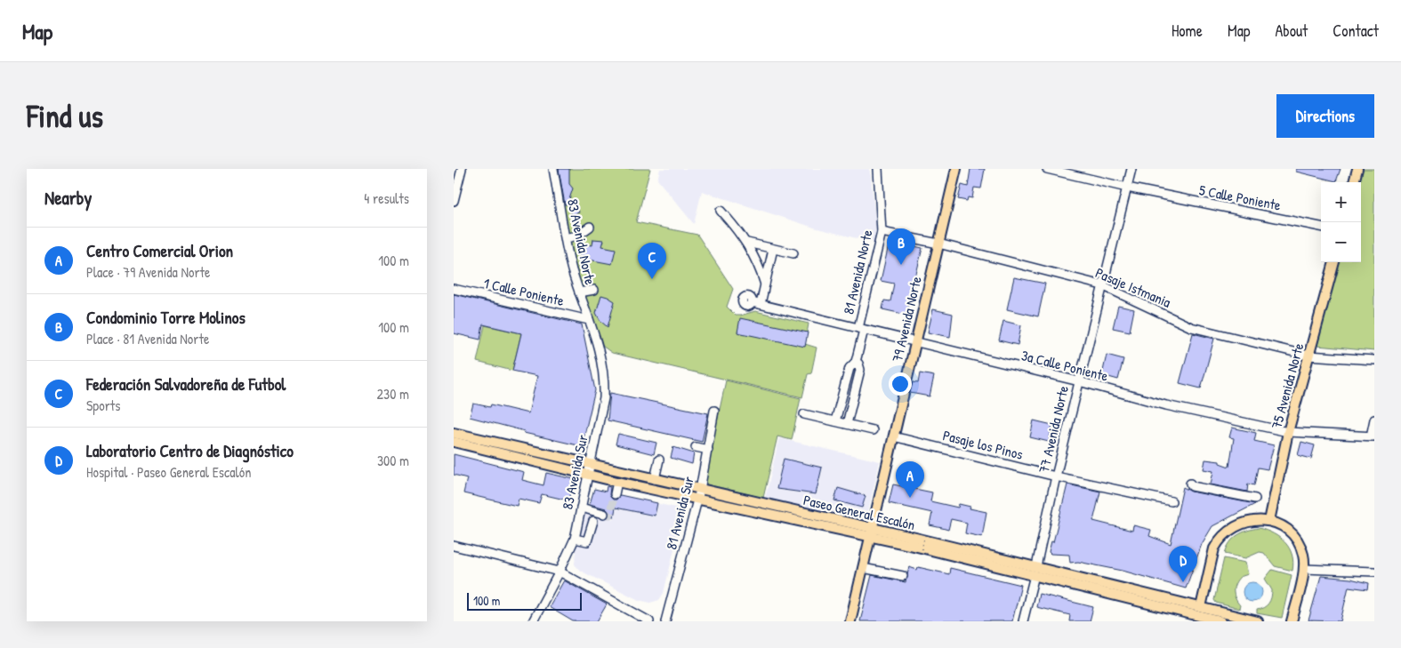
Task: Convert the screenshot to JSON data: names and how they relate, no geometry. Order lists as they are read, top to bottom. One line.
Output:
{"streets":{"main road":["79 Avenida Norte","75 Avenida Norte","Paseo General Escalón"],"street":["5 Calle Poniente","83 Avenida Norte","81 Avenida Norte","Pasaje Istmania","1 Calle Poniente","3a Calle Poniente","77 Avenida Norte","Pasaje los Pinos","83 Avenida Sur","81 Avenida Sur"]},"crossings":[["5 Calle Poniente","77 Avenida Norte"],["83 Avenida Norte","1 Calle Poniente"],["83 Avenida Norte","83 Avenida Sur"],["81 Avenida Norte","Pasaje Istmania"],["81 Avenida Norte","3a Calle Poniente"],["Pasaje Istmania","79 Avenida Norte"],["Pasaje Istmania","75 Avenida Norte"],["Pasaje Istmania","77 Avenida Norte"],["1 Calle Poniente","83 Avenida Sur"],["79 Avenida Norte","3a Calle Poniente"],["79 Avenida Norte","Pasaje los Pinos"],["79 Avenida Norte","Paseo General Escalón"],["3a Calle Poniente","75 Avenida Norte"],["3a Calle Poniente","77 Avenida Norte"],["77 Avenida Norte","Pasaje los Pinos"],["77 Avenida Norte","Paseo General Escalón"],["83 Avenida Sur","Paseo General Escalón"],["Paseo General Escalón","81 Avenida Sur"]],"scale_bar":"100 m","page":{"header":"Map","nav":["Home","Map","About","Contact"],"buttons":"Directions","title":"Find us","heading":["Nearby","4 results"],"map_buttons":["+","−"],"list":[{"mark":"A","name":"Centro Comercial Orion","note":"Place · 79 Avenida Norte","value":"100 m"},{"mark":"B","name":"Condominio Torre Molinos","note":"Place · 81 Avenida Norte","value":"100 m"},{"mark":"C","name":"Federación Salvadoreña de Futbol","note":"Sports","value":"230 m"},{"mark":"D","name":"Laboratorio Centro de Diagnóstico","note":"Hospital · Paseo General Escalón","value":"300 m"}],"pins":["B","C","A","D"],"scale":"100 m"}}
